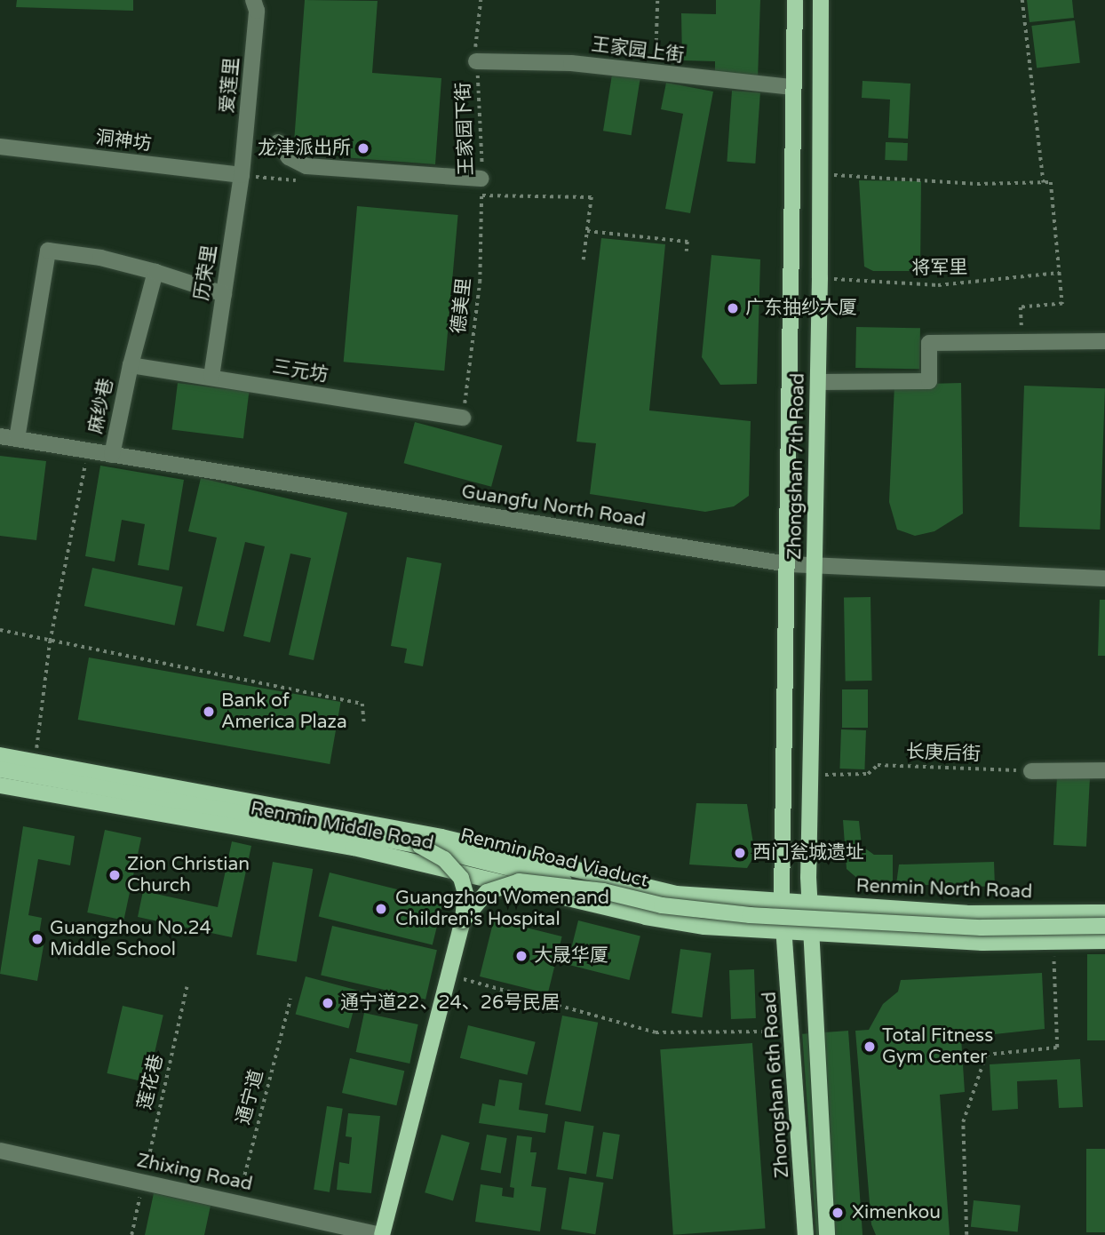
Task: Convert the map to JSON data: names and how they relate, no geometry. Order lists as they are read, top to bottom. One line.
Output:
{"streets":{"main road":["Zhongshan 7th Road","Renmin Middle Road","Renmin Road Viaduct","Renmin North Road","Zhongshan 6th Road"],"street":["王家园上街","爱莲里","洞神坊","历荣里","三元坊","麻纱巷","Guangfu North Road","Zhixing Road"],"path":["王家园下街","将军里","德美里","长庚后街","莲花巷","通宁道"]},"crossings":[["王家园上街","王家园下街"],["王家园上街","Zhongshan 7th Road"],["爱莲里","洞神坊"],["爱莲里","历荣里"],["王家园下街","德美里"],["洞神坊","历荣里"],["将军里","Zhongshan 7th Road"],["历荣里","三元坊"],["德美里","三元坊"],["三元坊","麻纱巷"],["麻纱巷","Guangfu North Road"],["Zhongshan 7th Road","Guangfu North Road"],["Zhongshan 7th Road","Renmin Middle Road"],["Zhongshan 7th Road","Renmin North Road"],["Zhongshan 7th Road","Zhongshan 6th Road"],["Renmin Middle Road","Renmin North Road"],["Renmin Middle Road","Zhongshan 6th Road"],["莲花巷","Zhixing Road"],["通宁道","Zhixing Road"]],"places":["龙津派出所","广东抽纱大厦","Bank of America Plaza","西门瓮城遗址","Zion Christian Church","Guangzhou Women and Children's Hospital","Guangzhou No.24 Middle School","大晟华厦","通宁道22、24、26号民居","Total Fitness Gym Center","Ximenkou"]}
